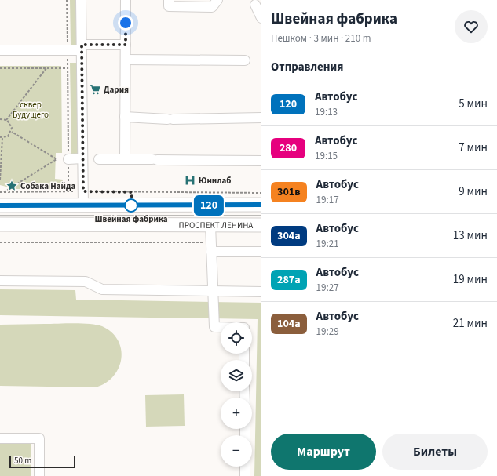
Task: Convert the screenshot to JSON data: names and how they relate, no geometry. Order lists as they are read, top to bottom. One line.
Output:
{"streets":{"highway":["ПРОСПЕКТ ЛЕНИНА"]},"parks":["сквер Будущего"],"places":{"supermarket":["Дария"],"hospital":["Юнилаб"],"place":["Собака Найда"],"other":["Швейная фабрика"]},"lines":["bus line 120"],"scale_bar":"50 m","page":{"on_map":"120","heading":[["Швейная фабрика","Пешком · 3 мин · 210 m"],"Отправления"],"list":[{"mark":"120","name":"Автобус","note":"19:13","value":"5 мин"},{"mark":"280","name":"Автобус","note":"19:15","value":"7 мин"},{"mark":"301в","name":"Автобус","note":"19:17","value":"9 мин"},{"mark":"304а","name":"Автобус","note":"19:21","value":"13 мин"},{"mark":"287а","name":"Автобус","note":"19:27","value":"19 мин"},{"mark":"104а","name":"Автобус","note":"19:29","value":"21 мин"}],"map_buttons":["+","−"],"buttons":["Маршрут","Билеты"],"scale":"50 m"}}
